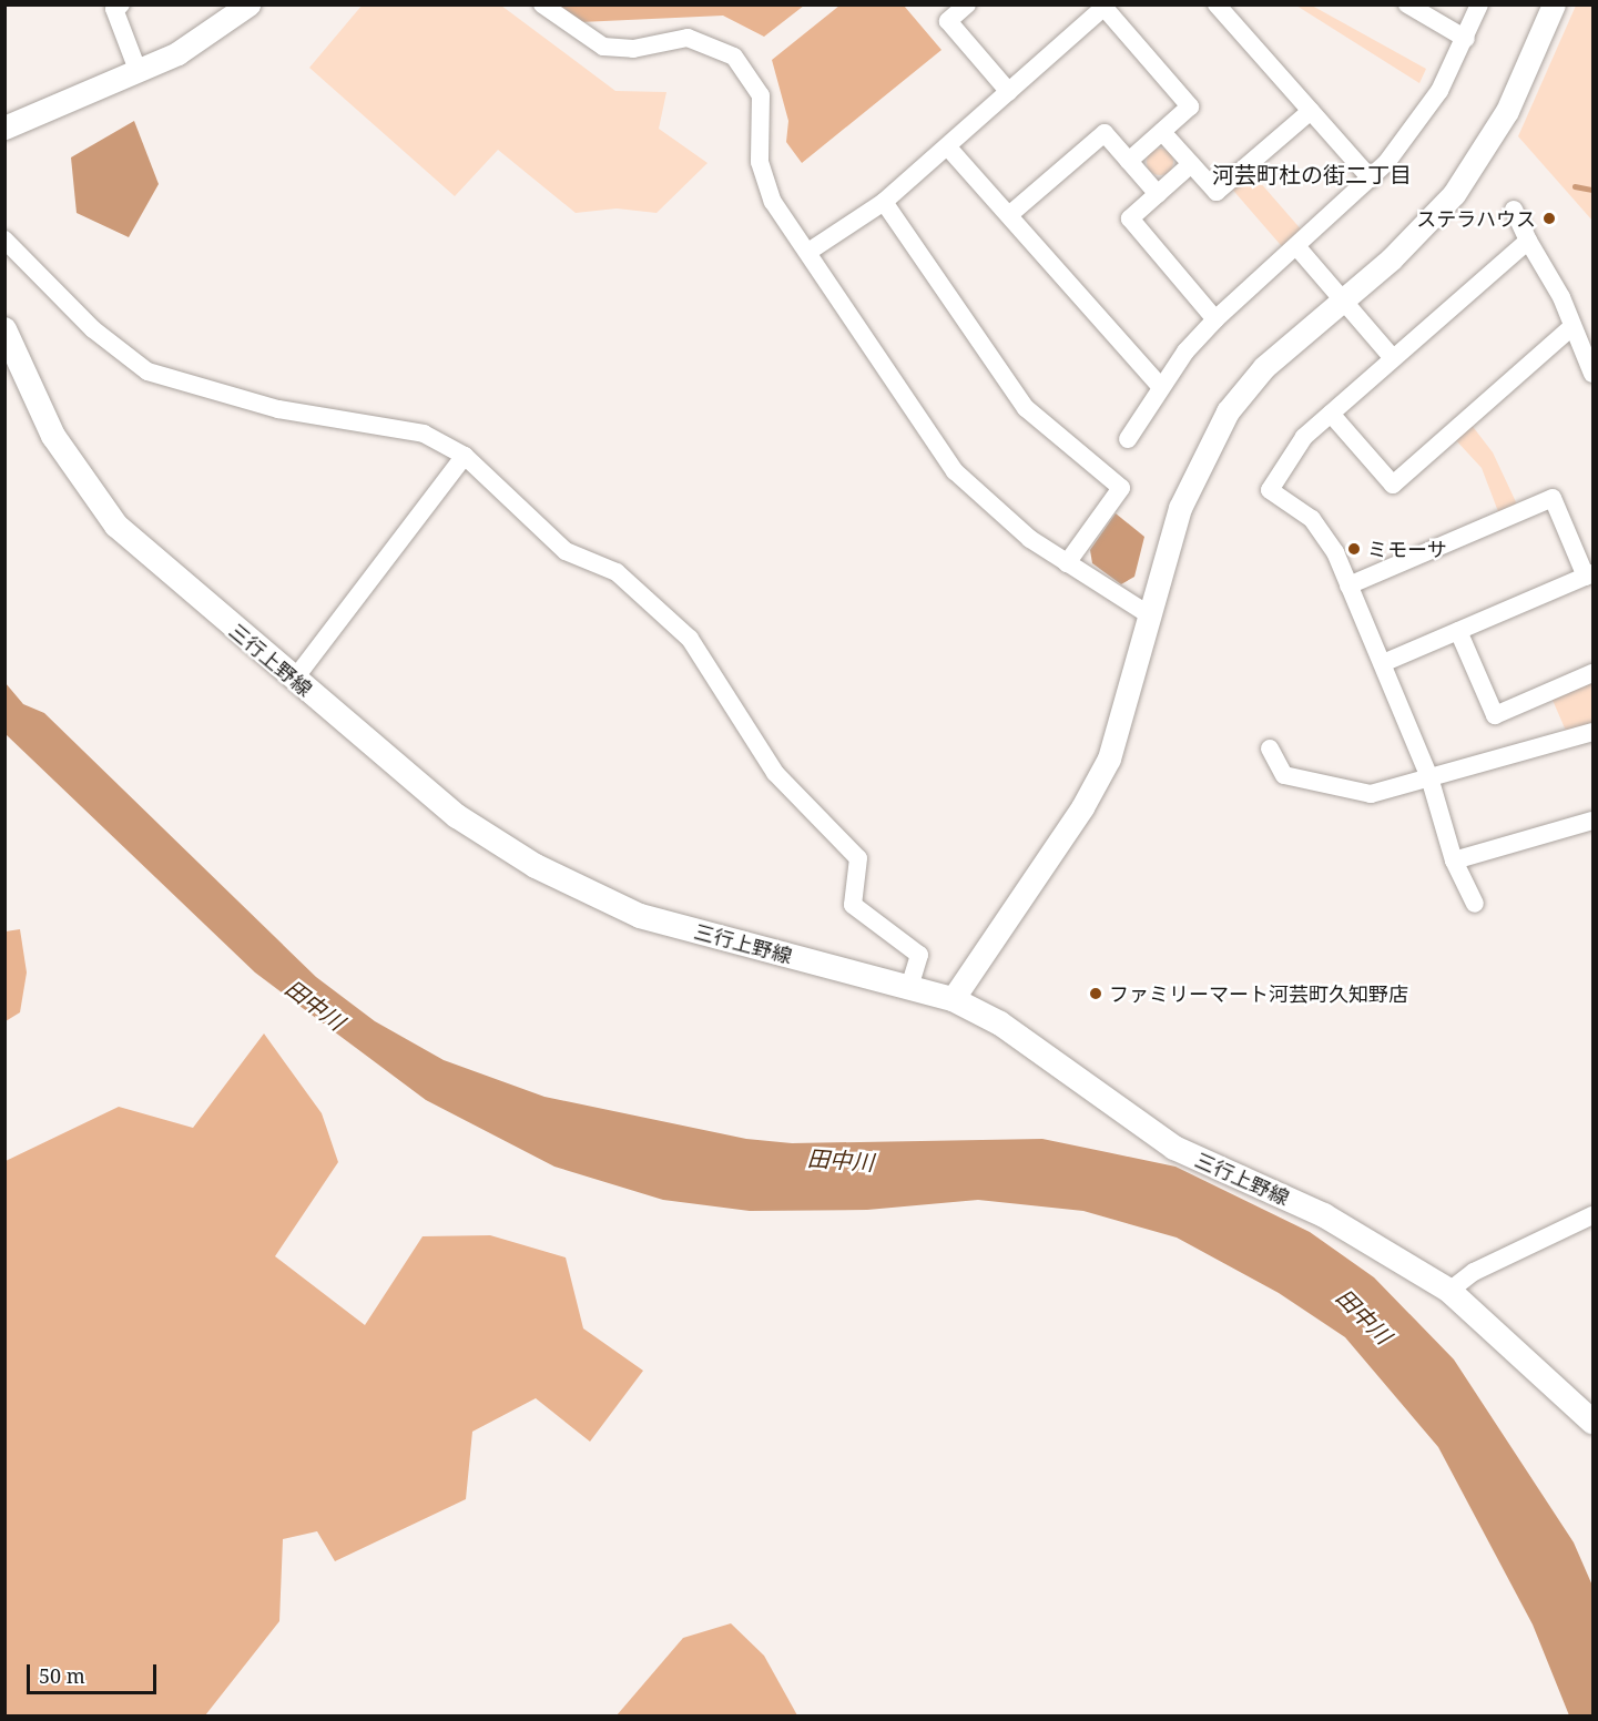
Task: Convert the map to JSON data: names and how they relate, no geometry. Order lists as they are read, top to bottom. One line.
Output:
{"streets":{"main road":["三行上野線"]},"districts":["河芸町杜の街二丁目"],"water":["田中川"],"places":["ステラハウス","ミモーサ","ファミリーマート河芸町久知野店"],"scale_bar":"50 m"}
